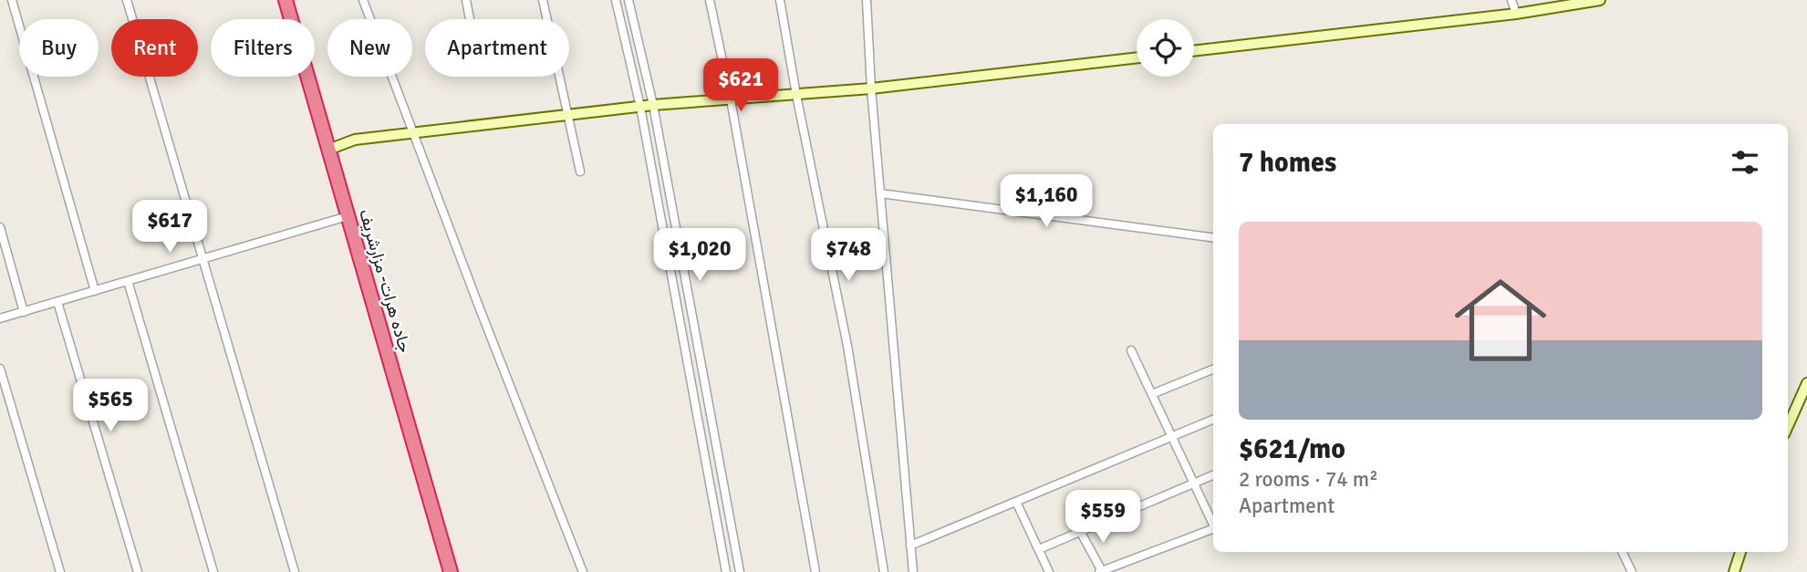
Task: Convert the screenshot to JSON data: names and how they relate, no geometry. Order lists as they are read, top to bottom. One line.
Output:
{"streets":{"highway":["جاده هرات- مزارشریف"]},"page":{"chip":["Buy","Rent","Filters","New","Apartment"],"price":["$621","$1,160","$617","$1,020","$748","$565","$559"],"heading":"7 homes","list":[{"name":"$621/mo","note":"2 rooms · 74 m² · Apartment"}]}}
